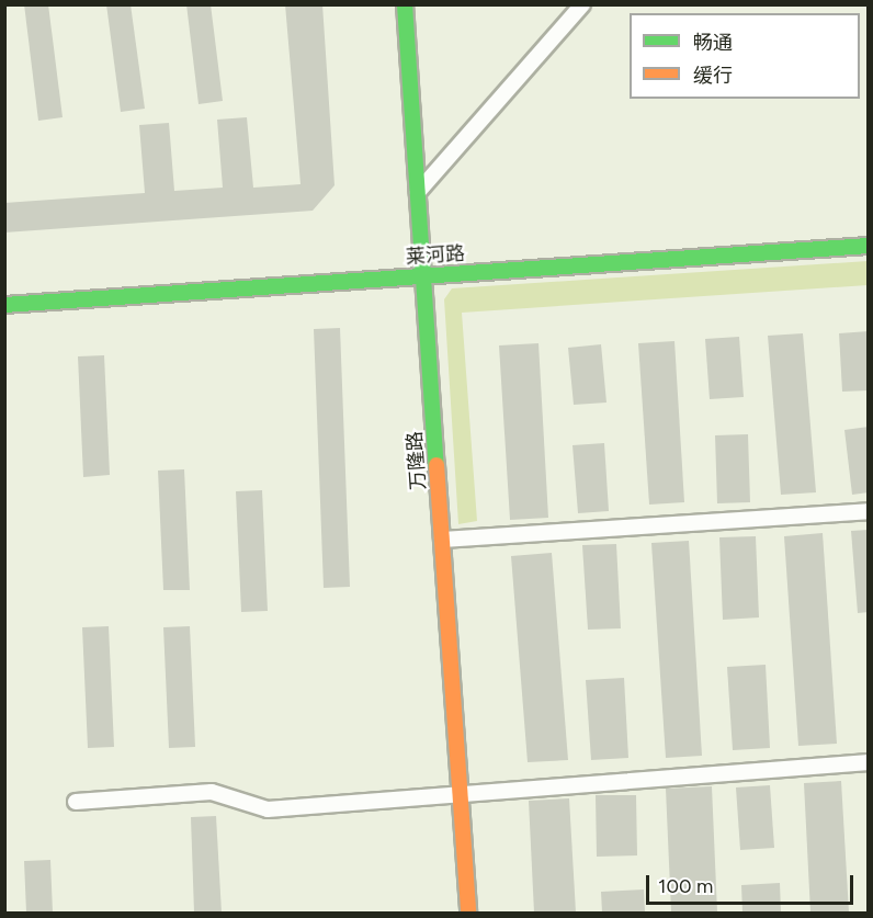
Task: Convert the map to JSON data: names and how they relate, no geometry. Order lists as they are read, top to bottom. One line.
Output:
{"streets":{"street":["莱河路","万隆路"]},"crossings":[["莱河路","万隆路"]],"legend":["畅通","缓行"],"scale_bar":"100 m"}
